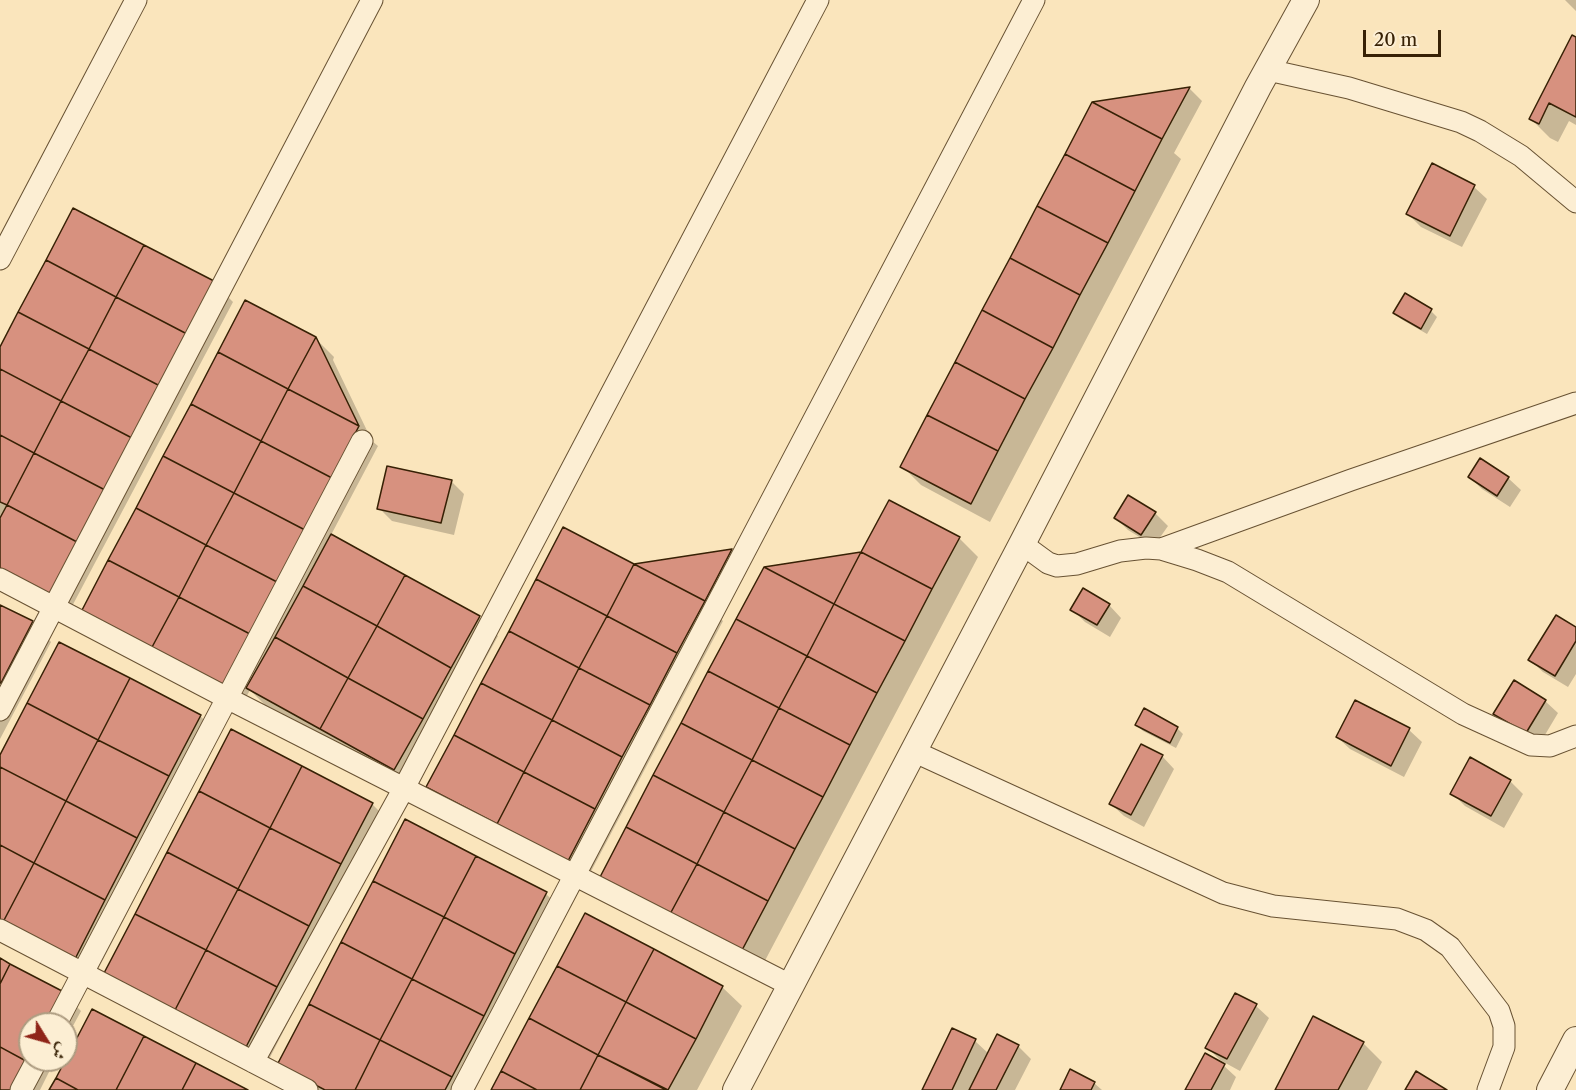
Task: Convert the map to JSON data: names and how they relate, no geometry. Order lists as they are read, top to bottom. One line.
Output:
{"scale_bar":"20 m","north":"bottom right"}
